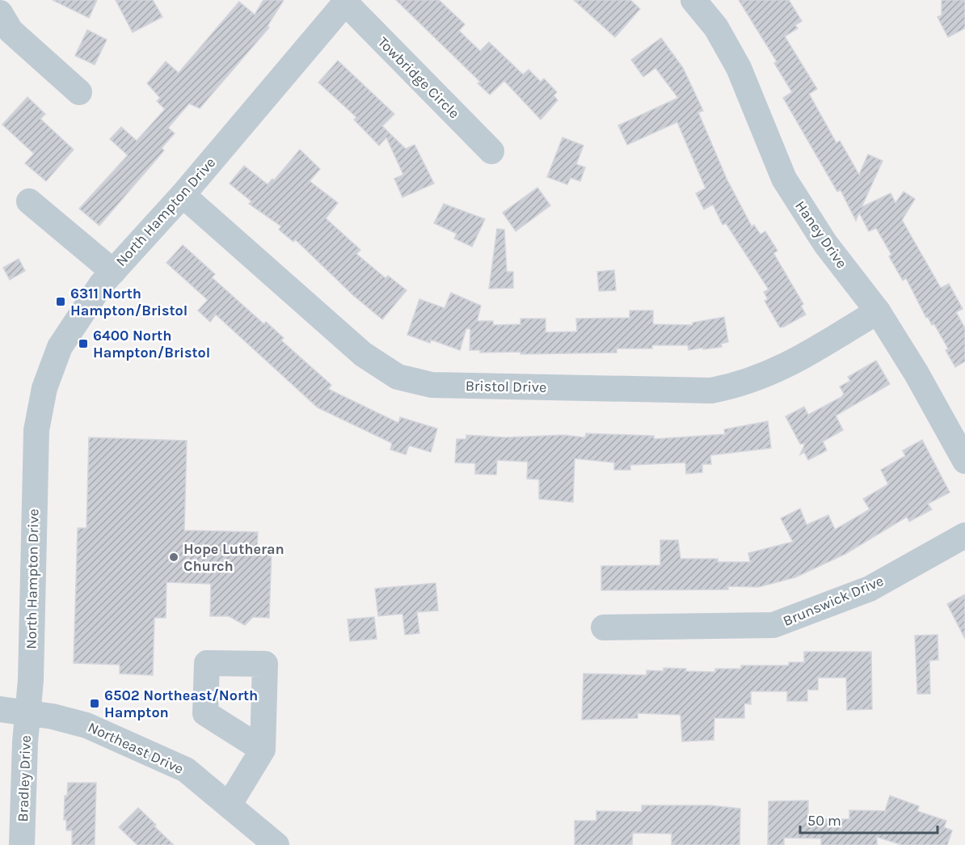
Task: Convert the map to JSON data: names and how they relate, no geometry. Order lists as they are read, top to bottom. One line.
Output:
{"streets":{"street":["Towbridge Circle","North Hampton Drive","Haney Drive","Bristol Drive","Brunswick Drive","Northeast Drive","Bradley Drive"]},"crossings":[["Towbridge Circle","North Hampton Drive"],["North Hampton Drive","Bristol Drive"],["North Hampton Drive","Northeast Drive"],["North Hampton Drive","Bradley Drive"],["Haney Drive","Bristol Drive"],["Northeast Drive","Bradley Drive"]],"places":{"transit":["6311 North Hampton/Bristol","6400 North Hampton/Bristol","6502 Northeast/North Hampton"],"other":["Hope Lutheran Church"]},"scale_bar":"50 m"}
